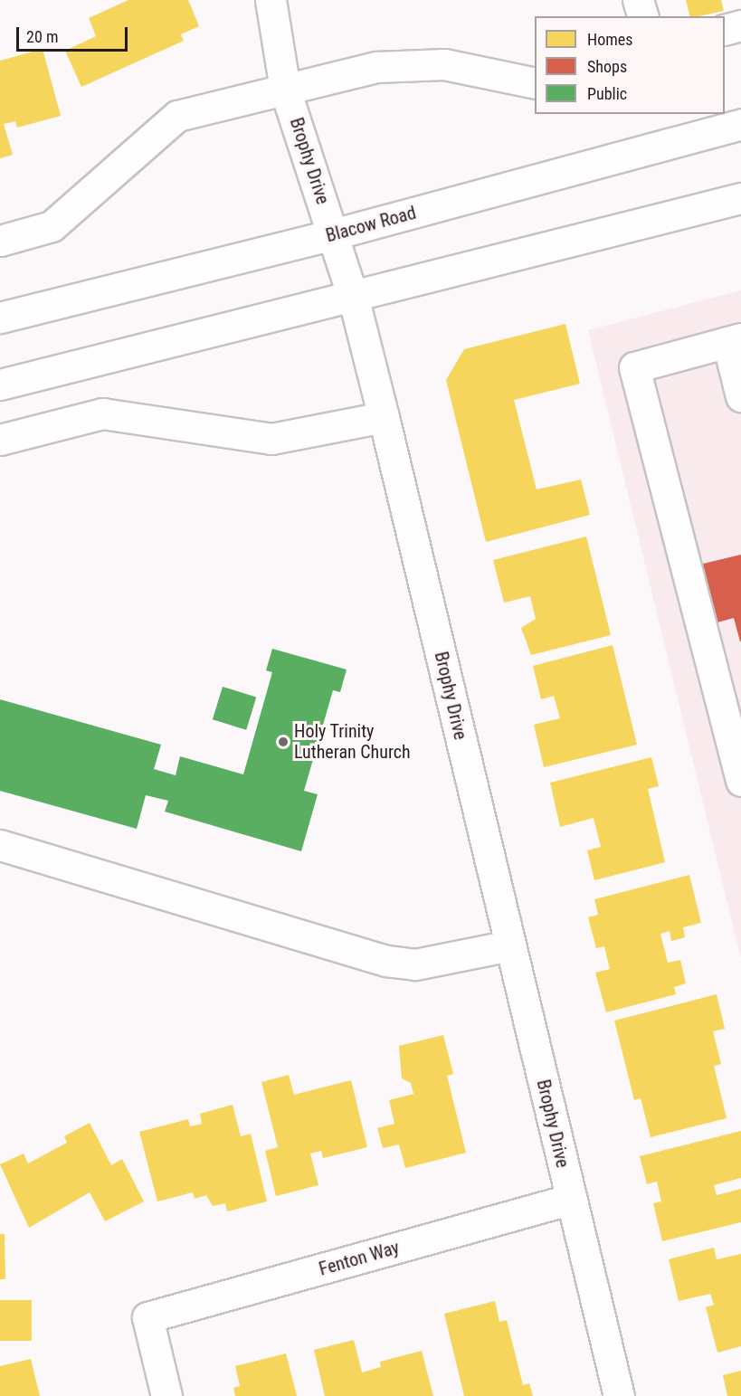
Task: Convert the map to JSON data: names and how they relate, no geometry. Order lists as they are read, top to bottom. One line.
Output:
{"streets":{"street":["Brophy Drive","Blacow Road","Fenton Way"]},"crossings":[["Brophy Drive","Blacow Road"],["Brophy Drive","Fenton Way"]],"places":["Holy Trinity Lutheran Church"],"legend":["Homes","Shops","Public"],"scale_bar":"20 m"}
